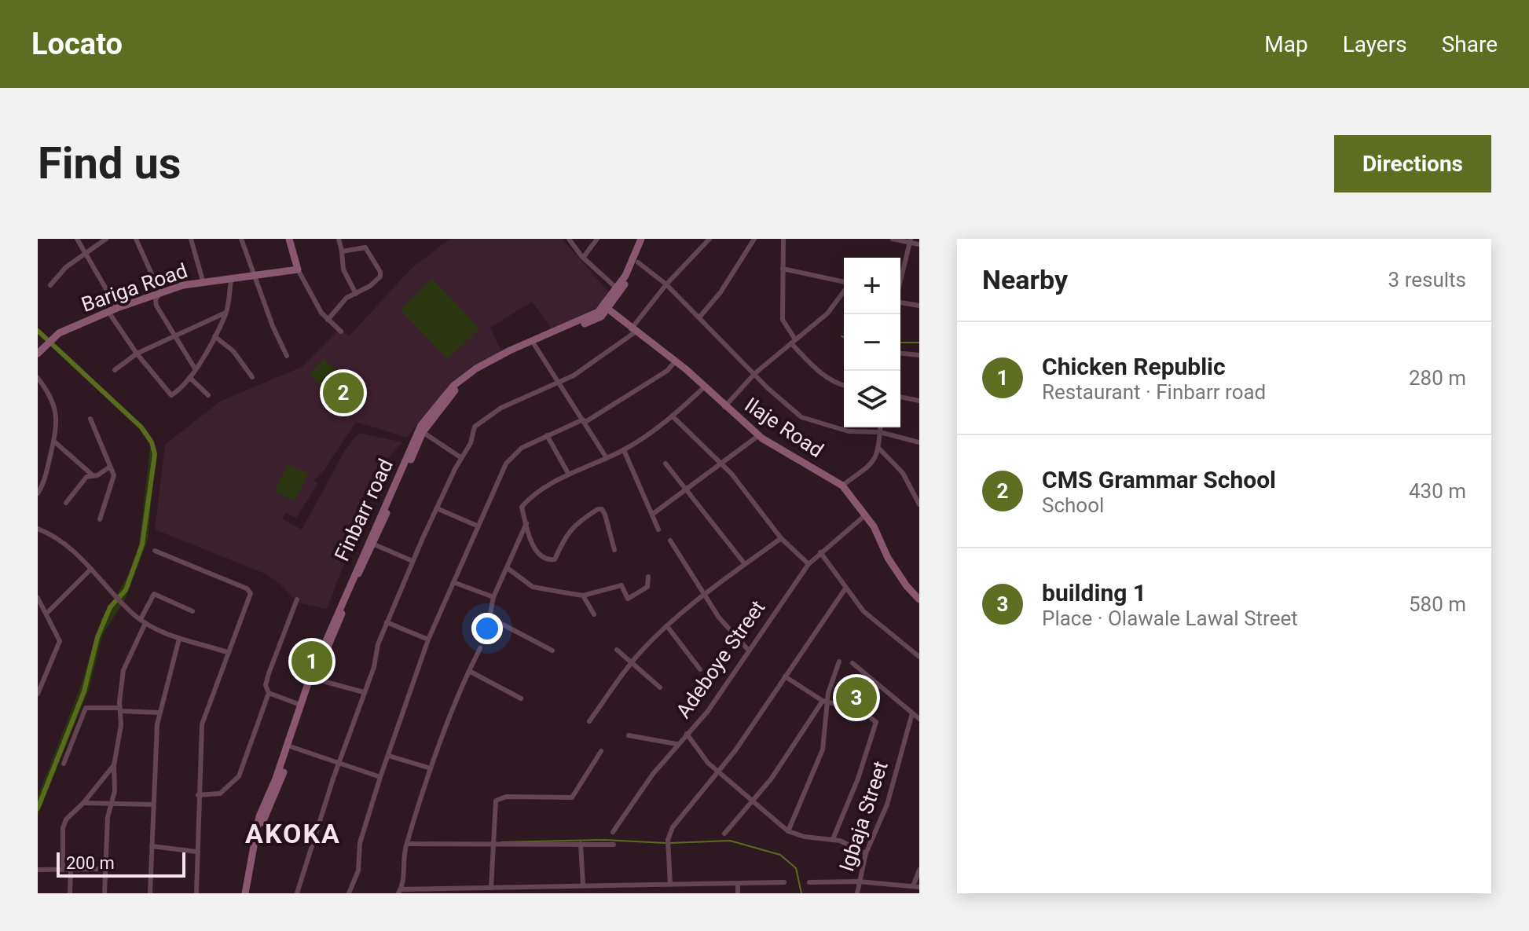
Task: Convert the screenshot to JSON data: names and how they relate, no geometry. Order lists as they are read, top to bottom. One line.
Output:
{"streets":{"main road":["Bariga Road","Ilaje Road","Finbarr road"],"street":["Adeboye Street","Igbaja Street"]},"crossings":[["Ilaje Road","Finbarr road"],["Ilaje Road","Adeboye Street"]],"districts":["AKOKA"],"scale_bar":"200 m","page":{"header":"Locato","nav":["Map","Layers","Share"],"buttons":"Directions","title":"Find us","heading":["Nearby","3 results"],"map_buttons":["+","−"],"list":[{"mark":"1","name":"Chicken Republic","note":"Restaurant · Finbarr road","value":"280 m"},{"mark":"2","name":"CMS Grammar School","note":"School","value":"430 m"},{"mark":"3","name":"building 1","note":"Place · Olawale Lawal Street","value":"580 m"}],"pins":["2","1","3"],"scale":"200 m"}}
